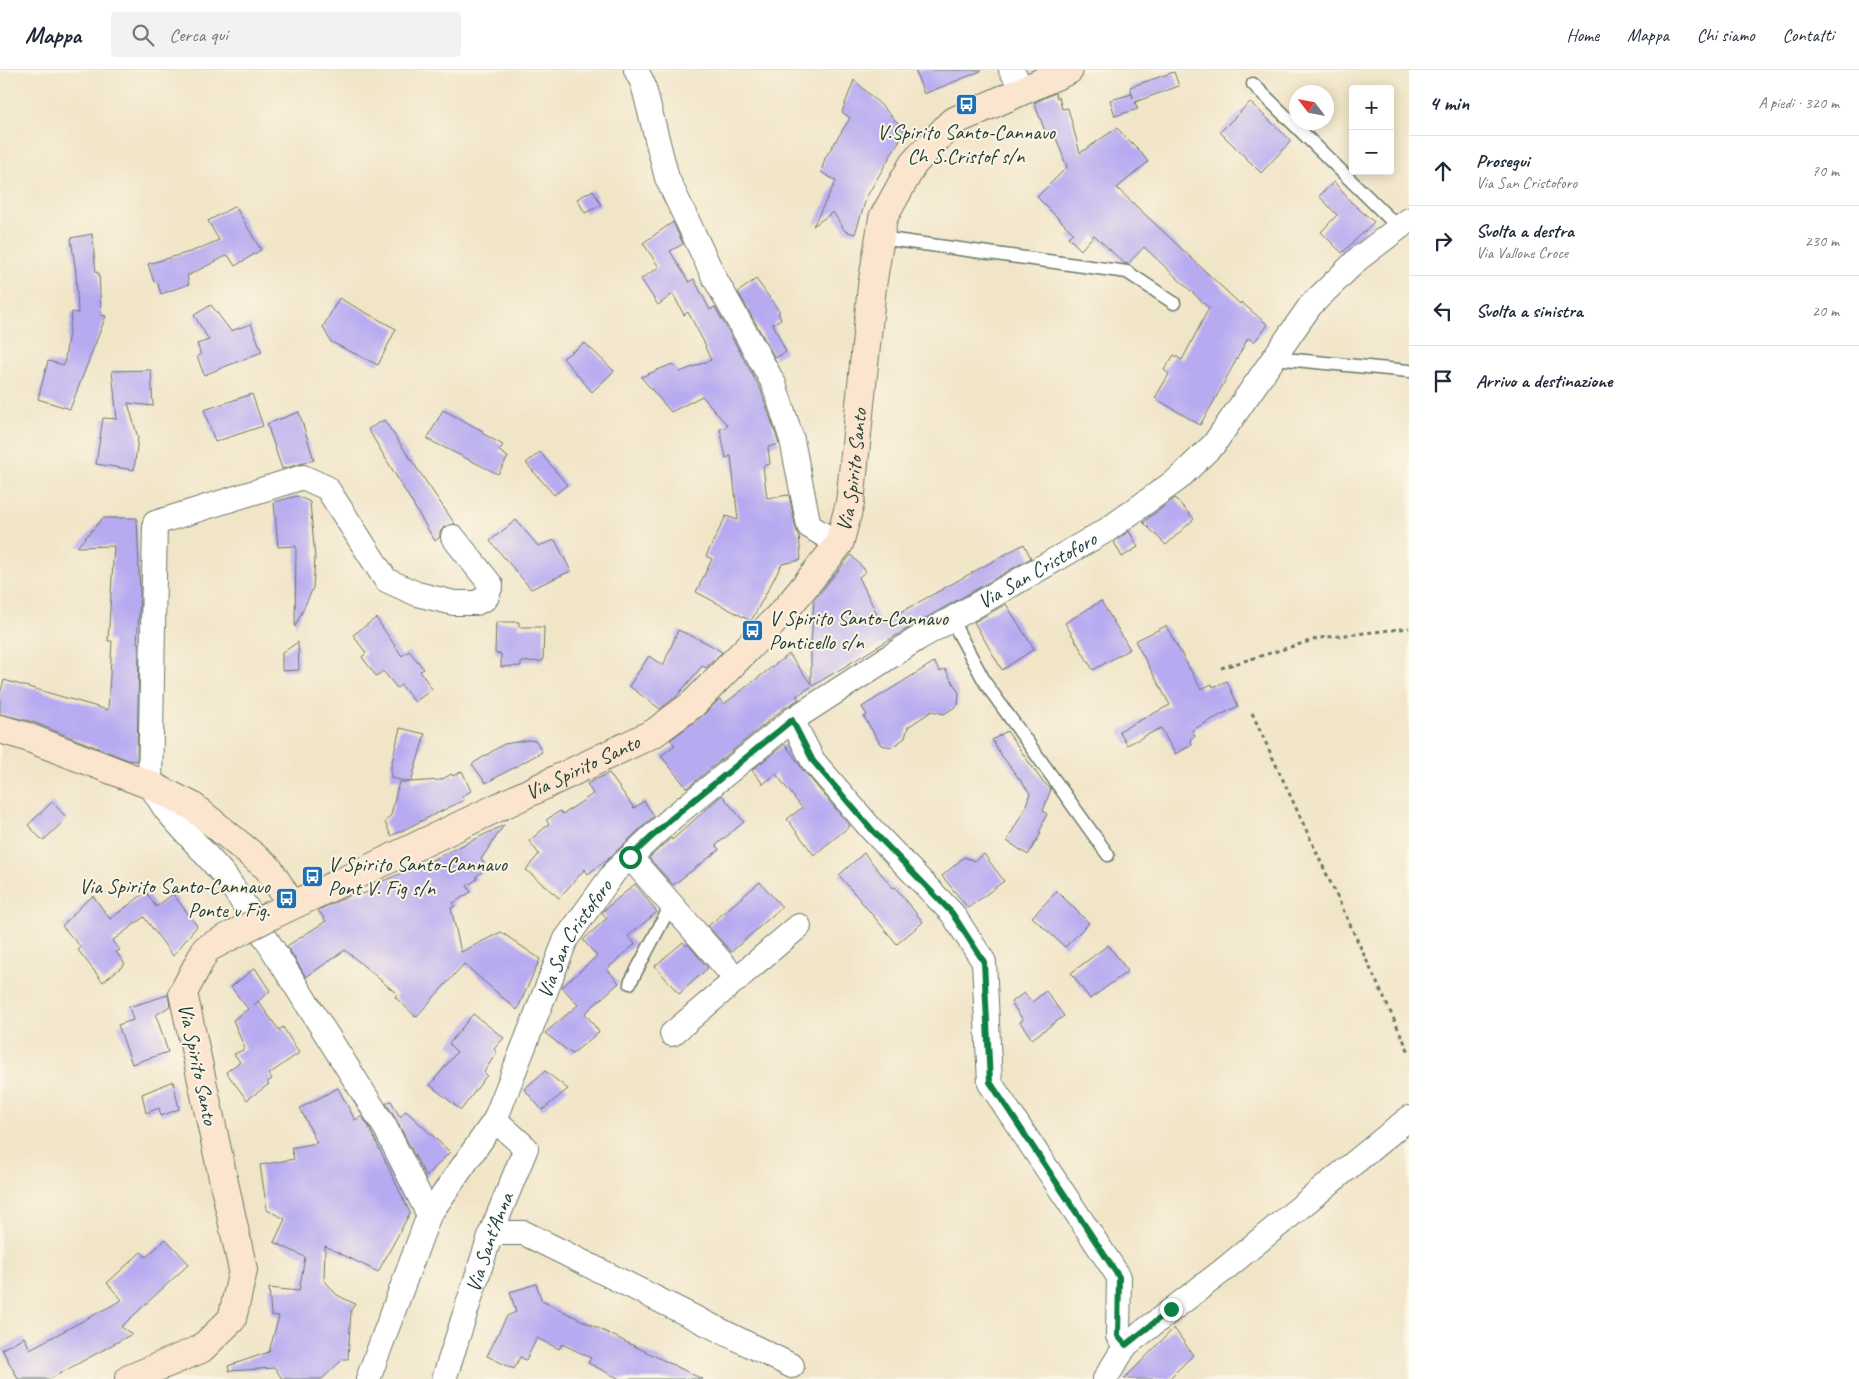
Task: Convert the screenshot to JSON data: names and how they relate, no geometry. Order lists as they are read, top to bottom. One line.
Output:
{"streets":{"street":["Via Spirito Santo","Via San Cristoforo","Via Sant'Anna"]},"crossings":[["Via San Cristoforo","Via Sant'Anna"]],"places":{"bus stop":["V.Spirito Santo-Cannavo Ch S.Cristof s/n","V Spirito Santo-Cannavo Ponticello s/n","V Spirito Santo-Cannavo Pont V. Fig s/n","Via Spirito Santo-Cannavo Ponte v Fig."]},"north":"top left","page":{"header":"Mappa","search":"Cerca qui","nav":["Home","Mappa","Chi siamo","Contatti"],"heading":["4 min","A piedi · 320 m"],"map_buttons":["+","−"],"list":[["Prosegui","Via San Cristoforo","70 m"],["Svolta a destra","Via Vallone Croce","230 m"],["Svolta a sinistra","20 m"],"Arrivo a destinazione"]}}
